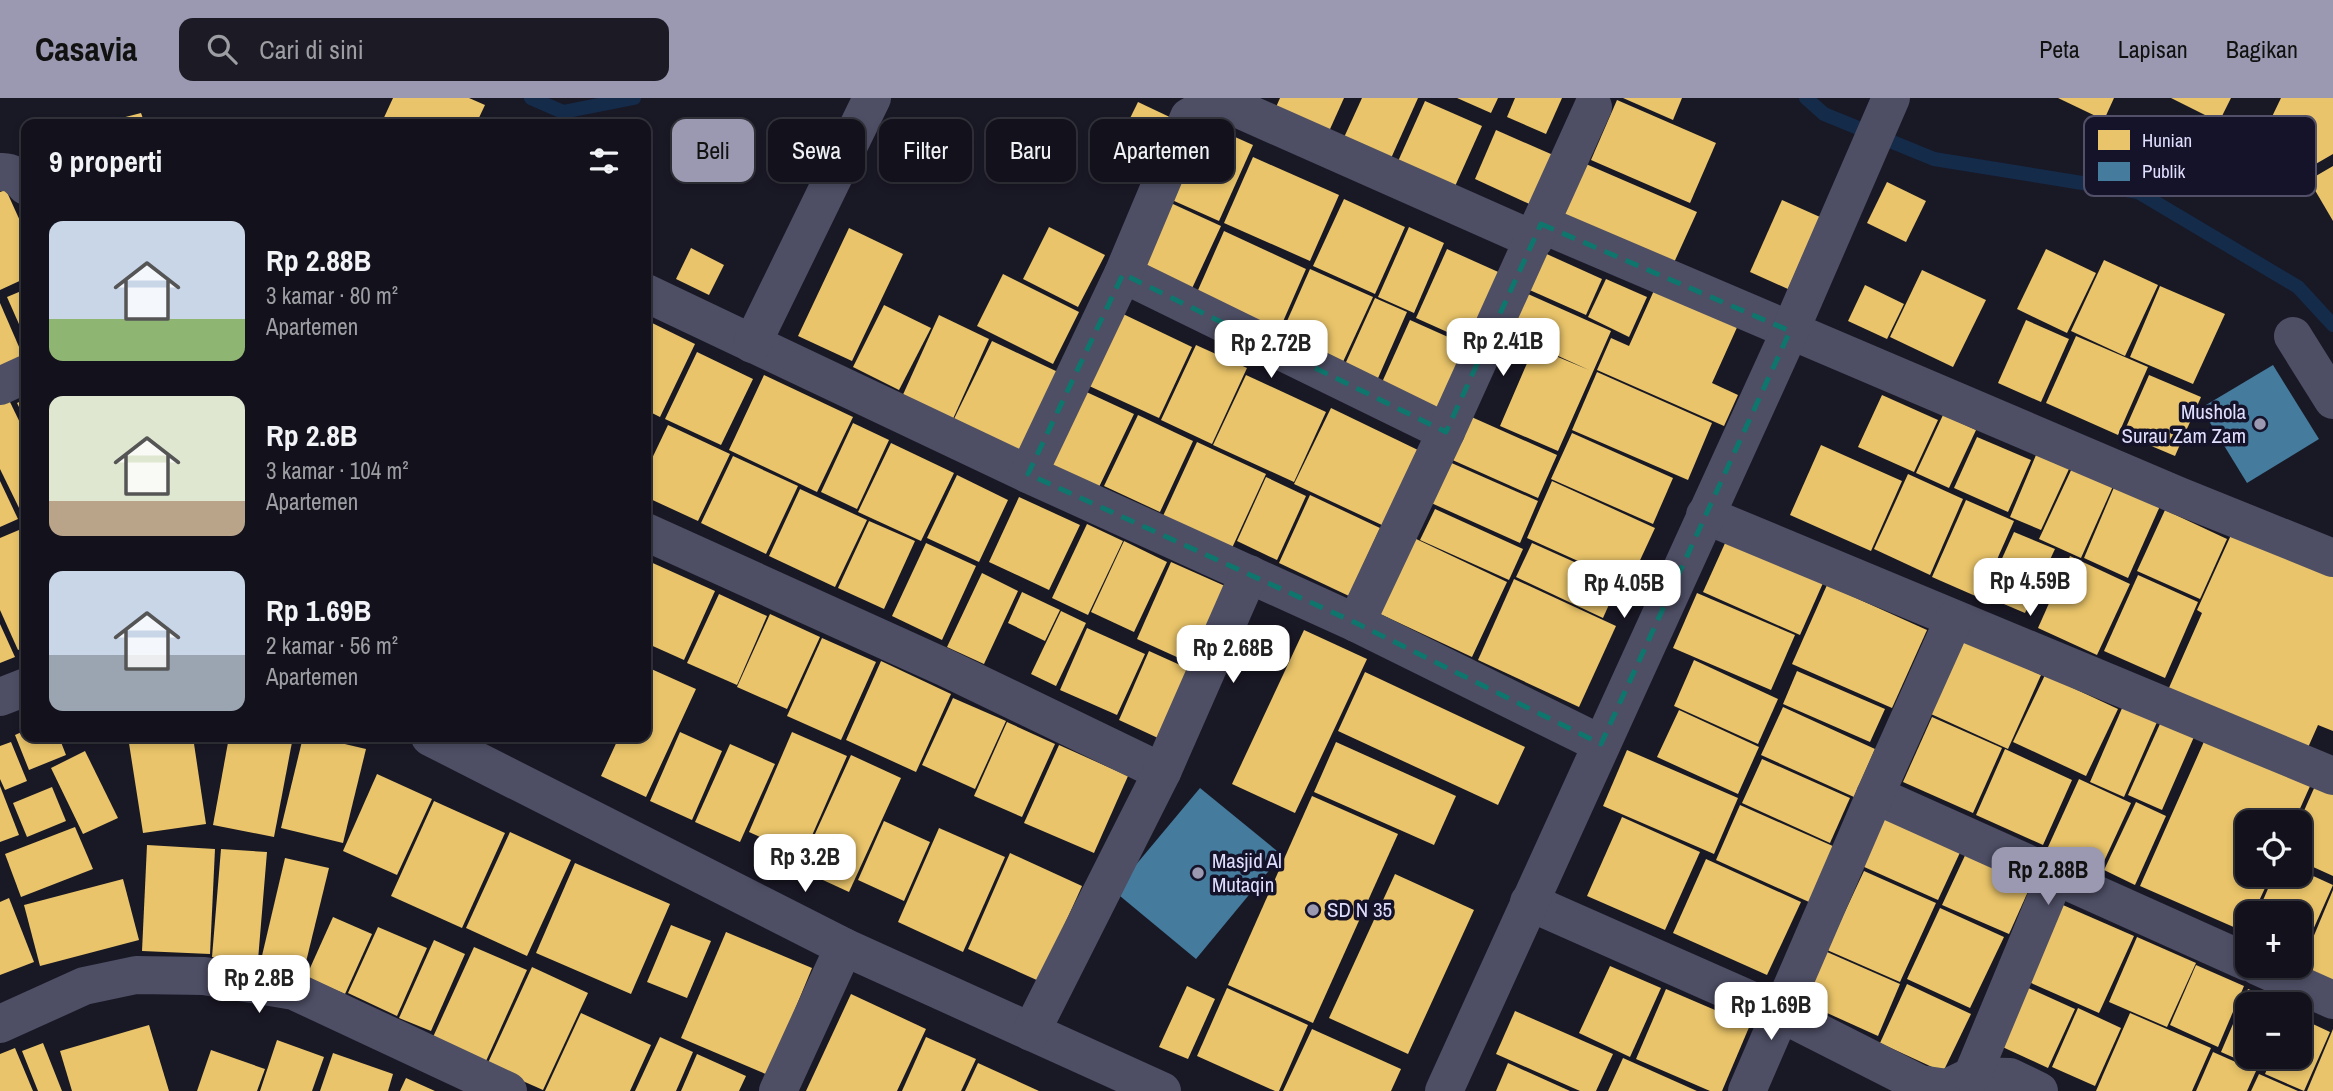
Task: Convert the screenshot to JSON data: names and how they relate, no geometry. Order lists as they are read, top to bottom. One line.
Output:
{"places":["Mushola Surau Zam Zam","Masjid Al Mutaqin","SD N 35"],"legend":["Hunian","Publik"],"page":{"header":"Casavia","search":"Cari di sini","nav":["Peta","Lapisan","Bagikan"],"chip":["Beli","Sewa","Filter","Baru","Apartemen"],"heading":"9 properti","list":[{"name":"Rp 2.88B","note":"3 kamar · 80 m² · Apartemen"},{"name":"Rp 2.8B","note":"3 kamar · 104 m² · Apartemen"},{"name":"Rp 1.69B","note":"2 kamar · 56 m² · Apartemen"}],"price":["Rp 2.41B","Rp 2.72B","Rp 4.59B","Rp 4.05B","Rp 2.68B","Rp 3.2B","Rp 2.88B","Rp 2.8B","Rp 1.69B"],"map_buttons":["+","−"]}}
